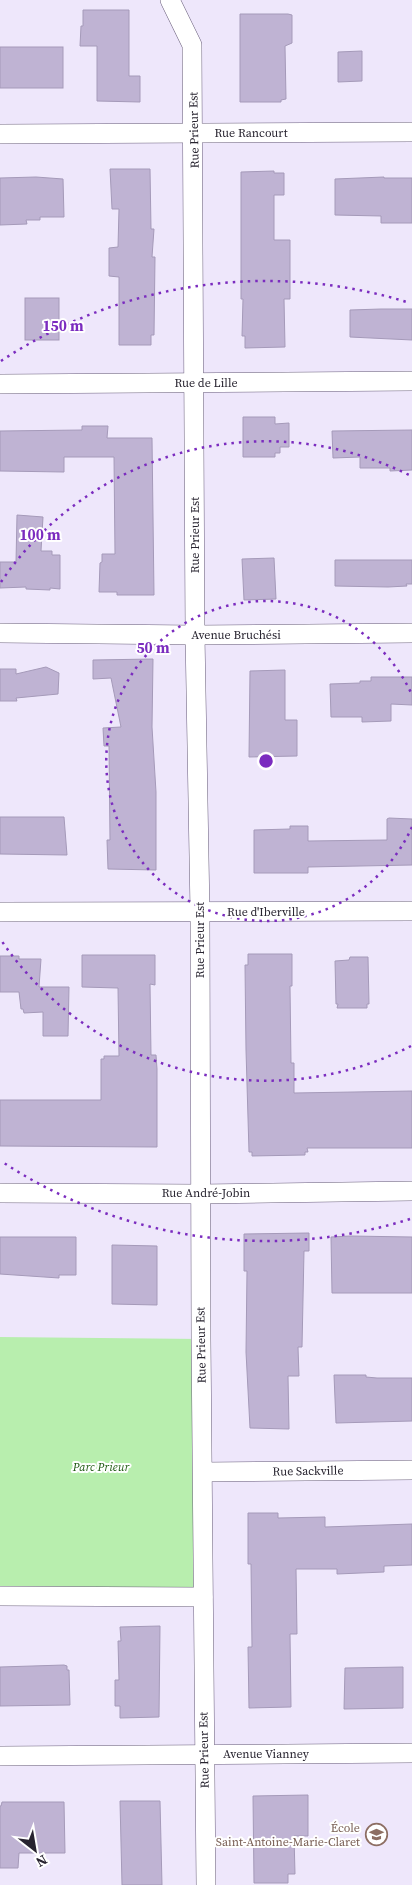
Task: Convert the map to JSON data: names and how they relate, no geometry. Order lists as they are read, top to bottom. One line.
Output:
{"streets":{"street":["Rue Prieur Est","Rue Rancourt","Rue de Lille","Avenue Bruchési","Rue d'Iberville","Rue André-Jobin","Rue Sackville","Avenue Vianney"]},"crossings":[["Rue Prieur Est","Rue Rancourt"],["Rue Prieur Est","Rue de Lille"],["Rue Prieur Est","Avenue Bruchési"],["Rue Prieur Est","Rue d'Iberville"],["Rue Prieur Est","Rue André-Jobin"],["Rue Prieur Est","Rue Sackville"],["Rue Prieur Est","Avenue Vianney"]],"parks":["Parc Prieur"],"places":{"school or university":["École Saint-Antoine-Marie-Claret"]},"north":"bottom right","rings":["150 m","100 m","50 m"]}
